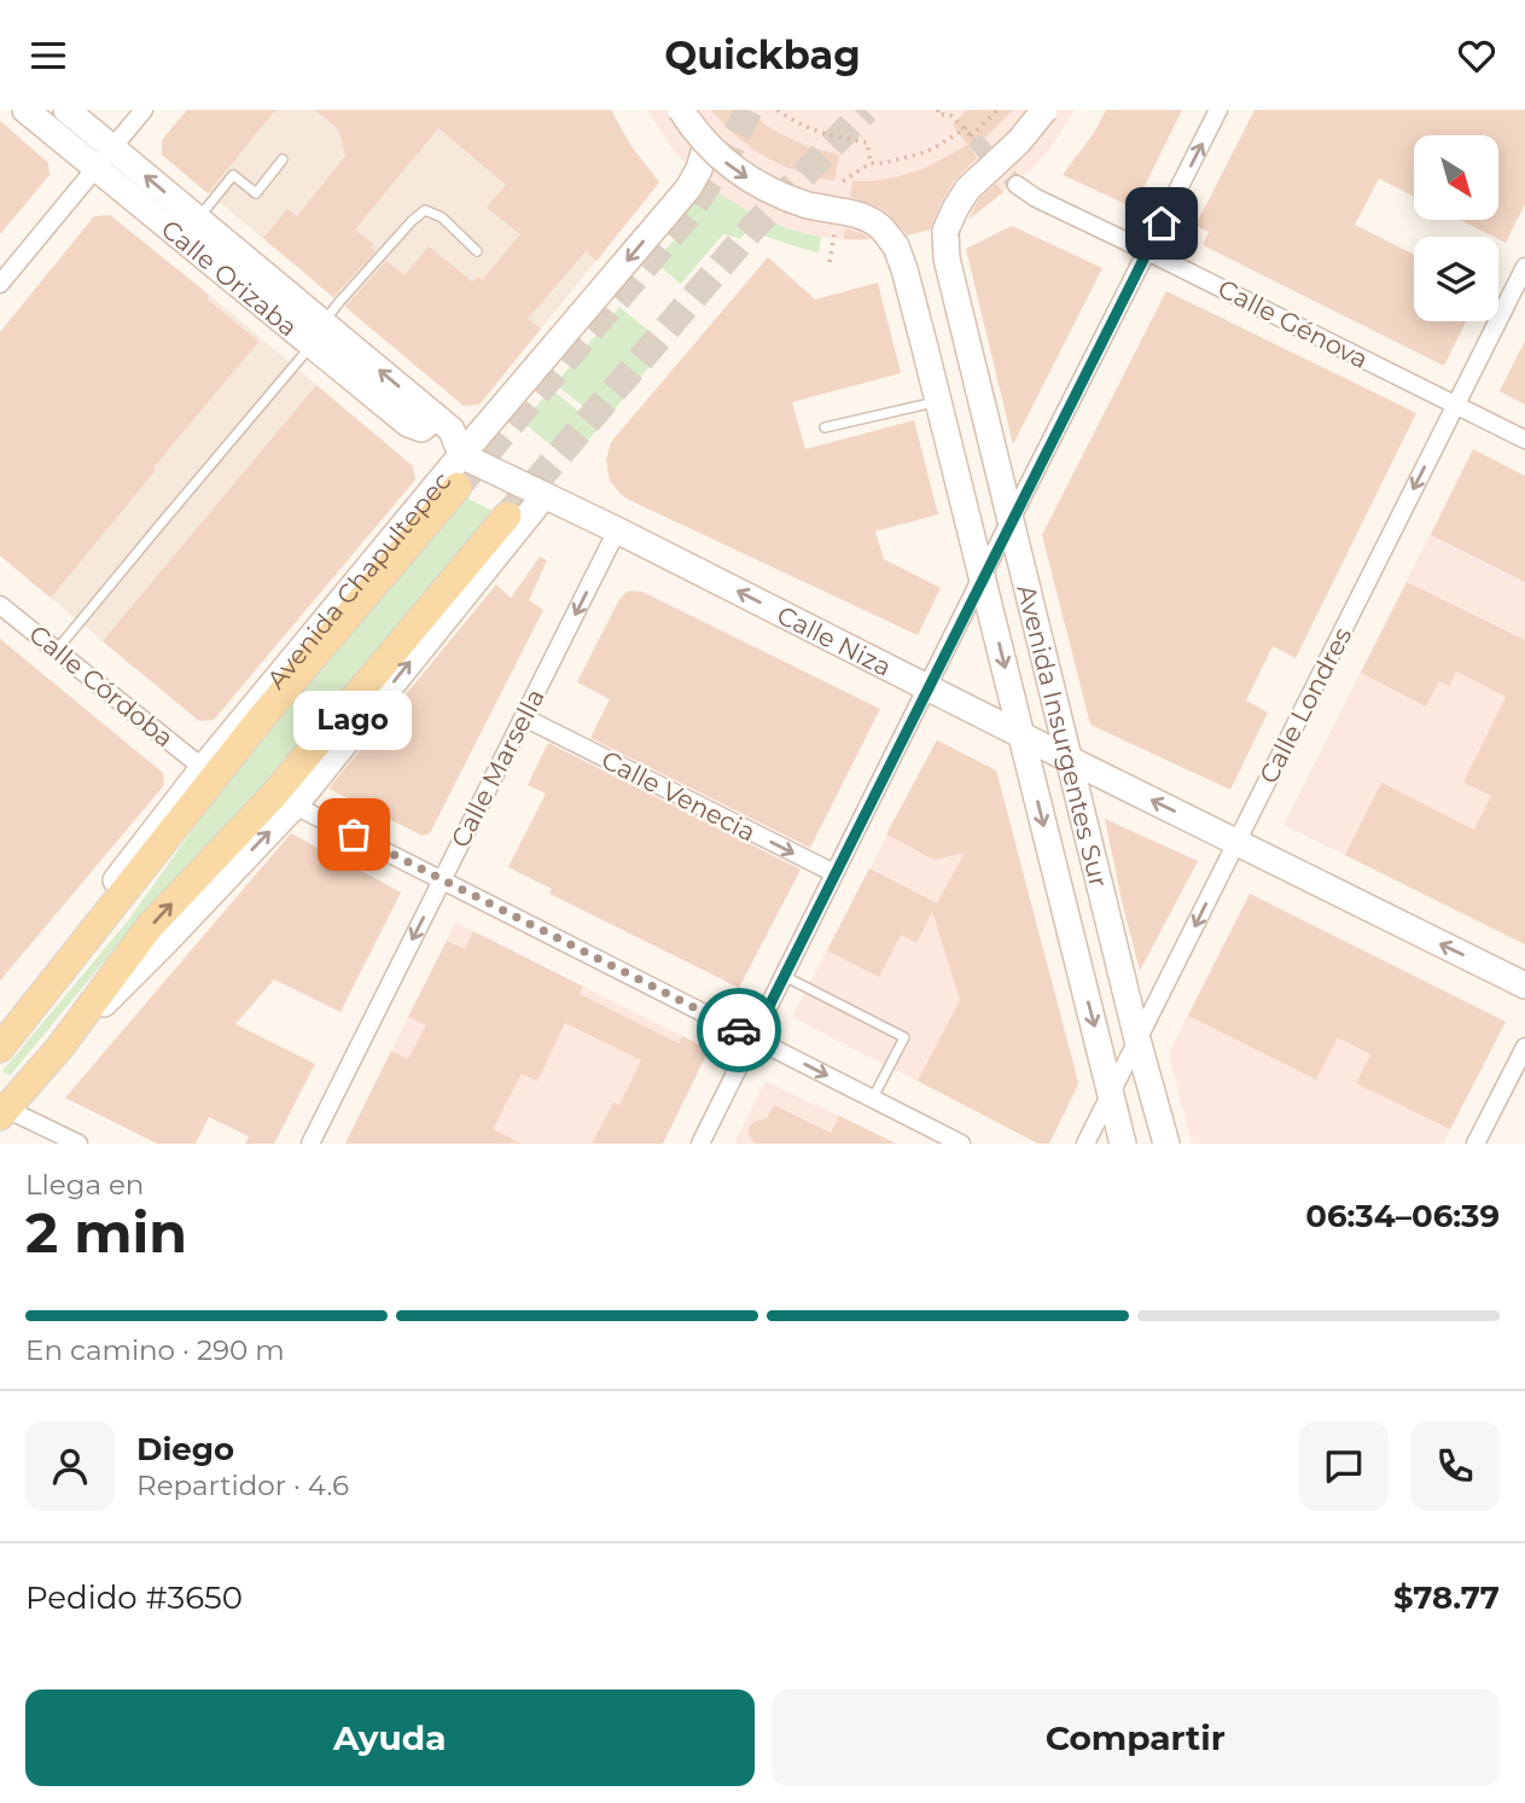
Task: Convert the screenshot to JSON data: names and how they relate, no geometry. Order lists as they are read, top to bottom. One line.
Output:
{"streets":{"main road":["Calle Orizaba","Avenida Chapultepec","Calle Niza","Avenida Insurgentes Sur"],"street":["Calle Génova","Calle Córdoba","Calle Londres","Calle Marsella","Calle Venecia"]},"crossings":[["Calle Orizaba","Avenida Chapultepec"],["Calle Orizaba","Calle Niza"],["Calle Génova","Calle Londres"],["Avenida Chapultepec","Calle Niza"],["Avenida Chapultepec","Calle Córdoba"],["Avenida Chapultepec","Avenida Insurgentes Sur"],["Calle Niza","Calle Londres"],["Calle Niza","Avenida Insurgentes Sur"],["Calle Niza","Calle Marsella"],["Calle Londres","Avenida Insurgentes Sur"],["Calle Marsella","Calle Venecia"]],"one_way":["Calle Niza","Calle Londres","Calle Marsella","Calle Venecia"],"places":["Lago"],"north":"bottom right","page":{"header":"Quickbag","bubble":"Lago","heading":["2 min","Llega en","06:34–06:39"],"panel":["Diego","Repartidor · 4.6","Pedido #3650","$78.77"],"bar":"En camino · 290 m","buttons":["Ayuda","Compartir"]}}
